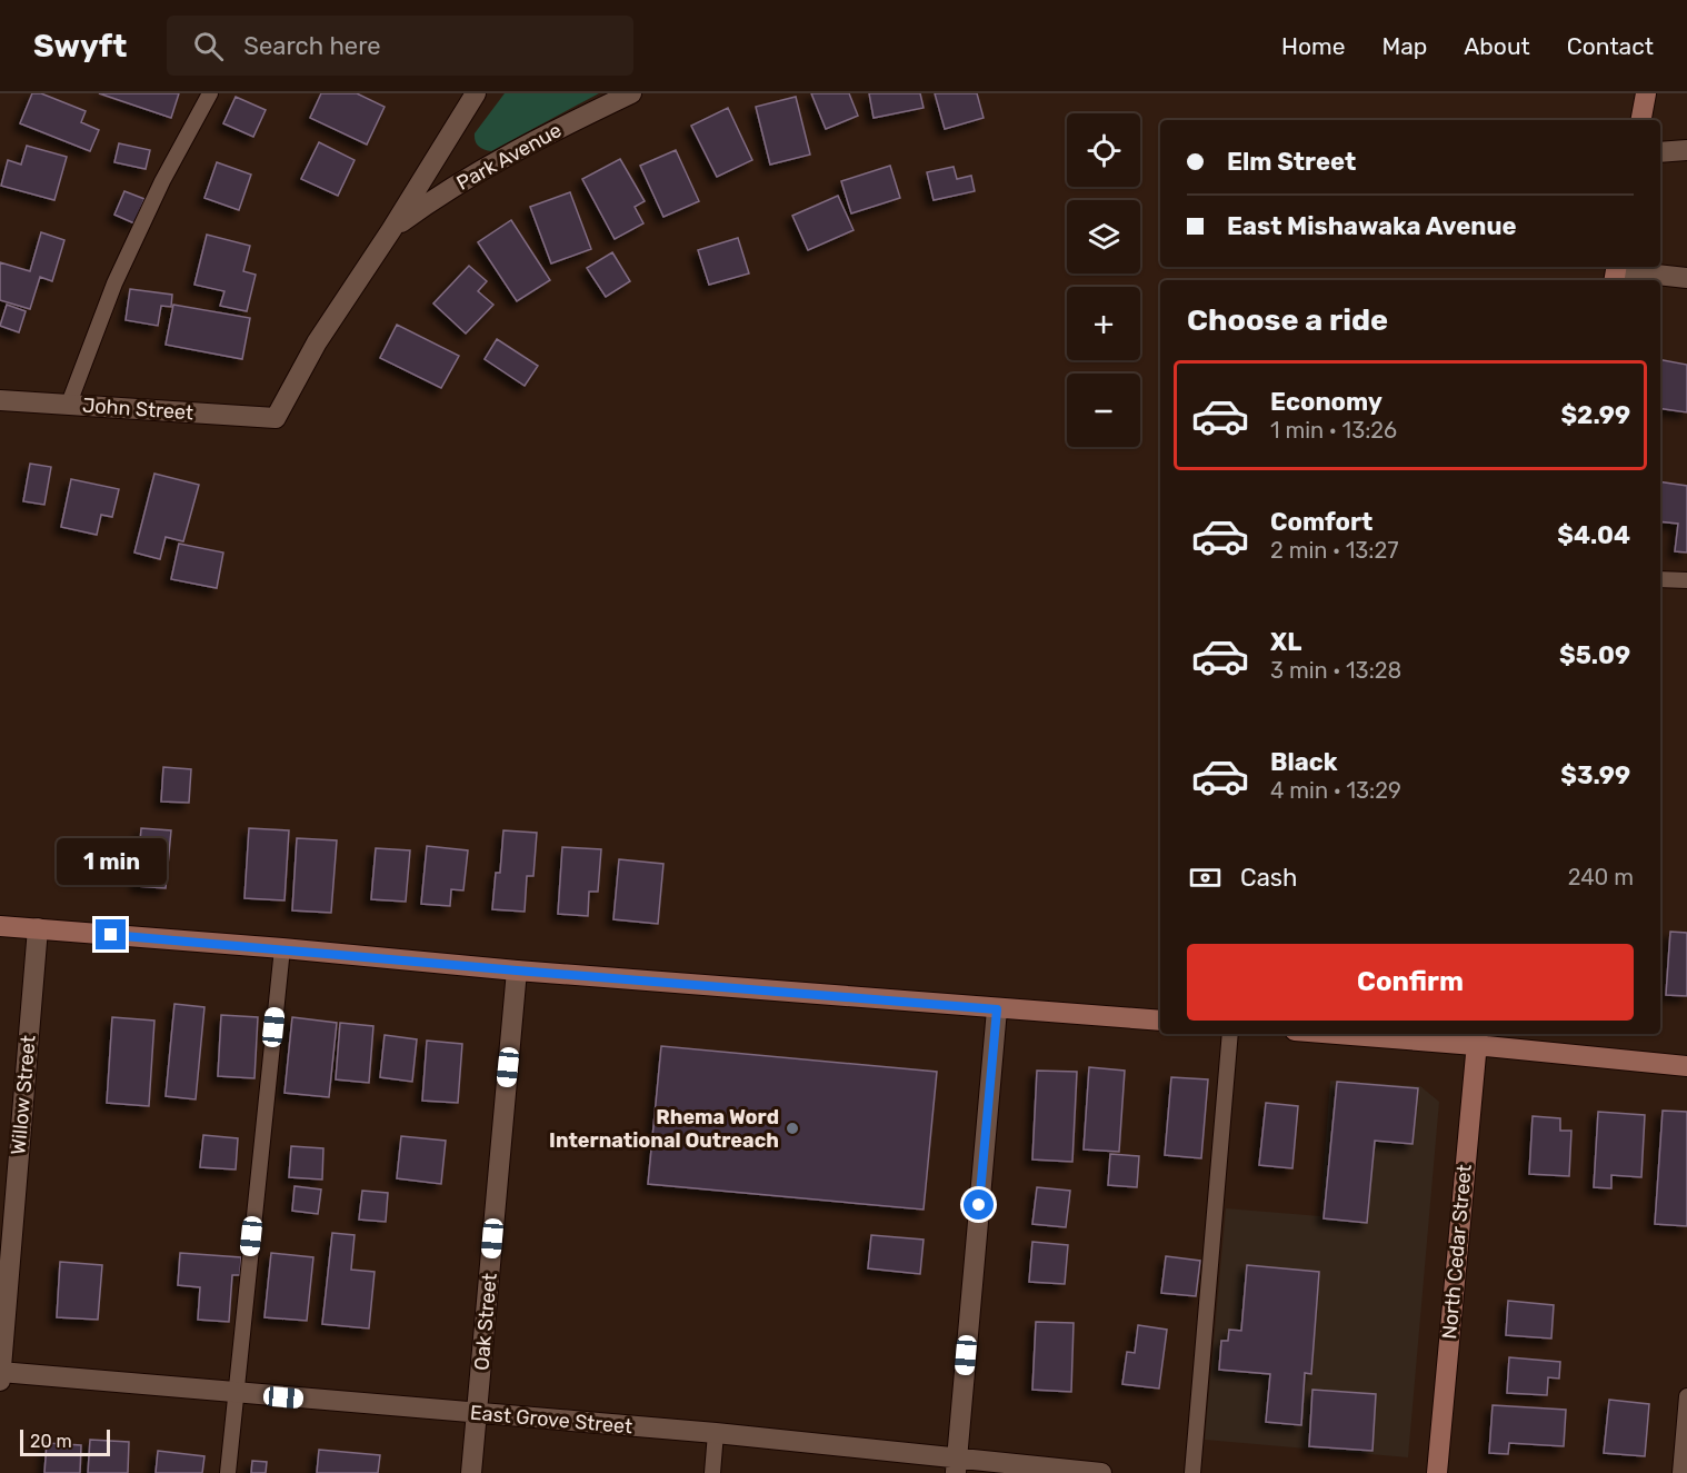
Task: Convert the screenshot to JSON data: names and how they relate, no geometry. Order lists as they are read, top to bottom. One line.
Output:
{"streets":{"street":["Park Avenue","John Street","Willow Street","North Cedar Street","Oak Street","East Grove Street"]},"crossings":[["Park Avenue","John Street"],["Willow Street","East Grove Street"],["Oak Street","East Grove Street"]],"places":["Rhema Word International Outreach"],"scale_bar":"20 m","page":{"header":"Swyft","search":"Search here","nav":["Home","Map","About","Contact"],"map_buttons":["+","−"],"banner":["Elm Street","East Mishawaka Avenue"],"heading":"Choose a ride","list":[{"name":"Economy","note":"1 min · 13:26","value":"$2.99"},{"name":"Comfort","note":"2 min · 13:27","value":"$4.04"},{"name":"XL","note":"3 min · 13:28","value":"$5.09"},{"name":"Black","note":"4 min · 13:29","value":"$3.99"}],"bubble":"1 min","pay":["Cash","240 m"],"buttons":"Confirm","scale":"20 m"}}
